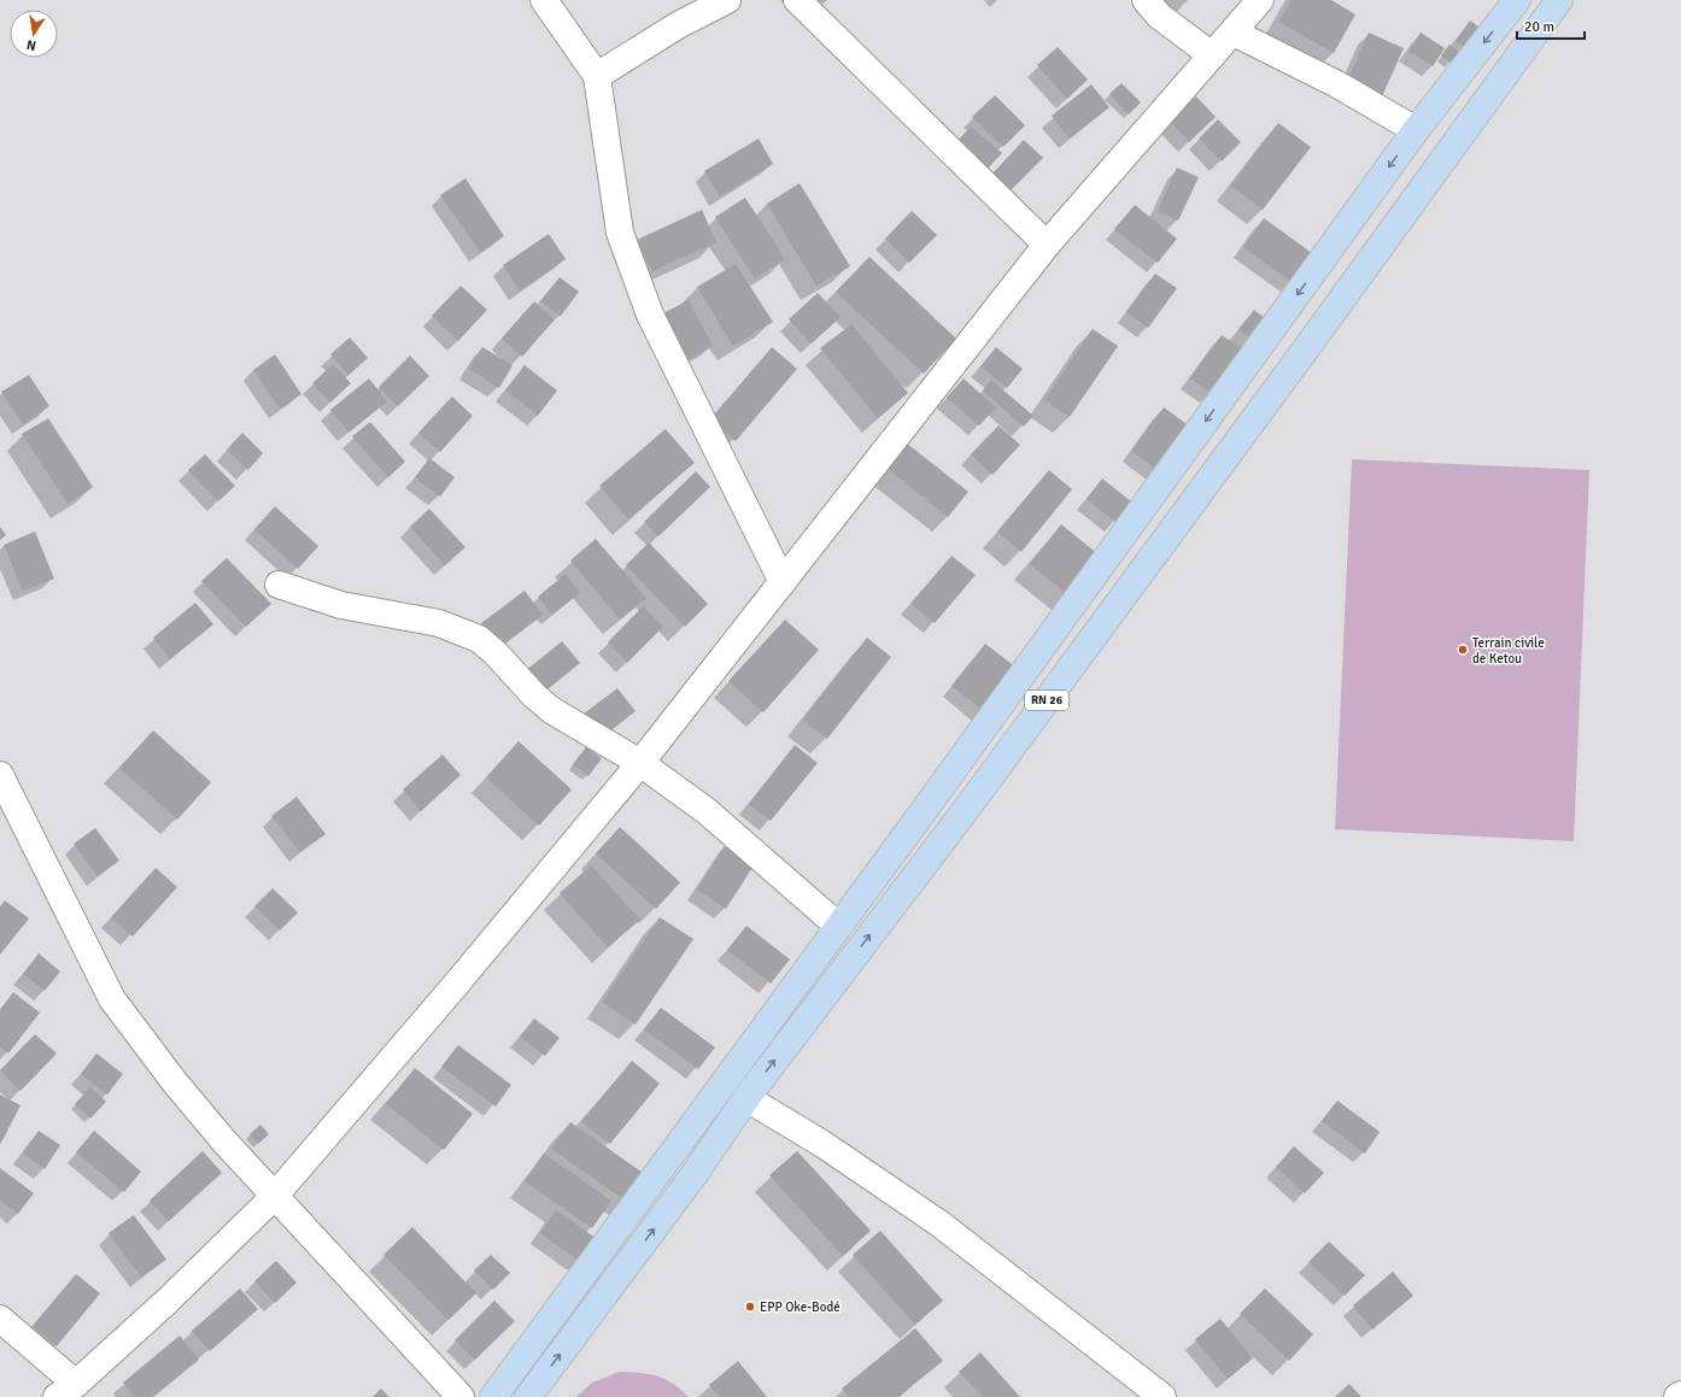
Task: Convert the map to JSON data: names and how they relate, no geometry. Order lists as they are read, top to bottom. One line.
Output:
{"streets":{"main road":["RN 26"]},"places":["Terrain civile de Ketou","EPP Oke-Bodé"],"scale_bar":"20 m","north":"bottom"}
